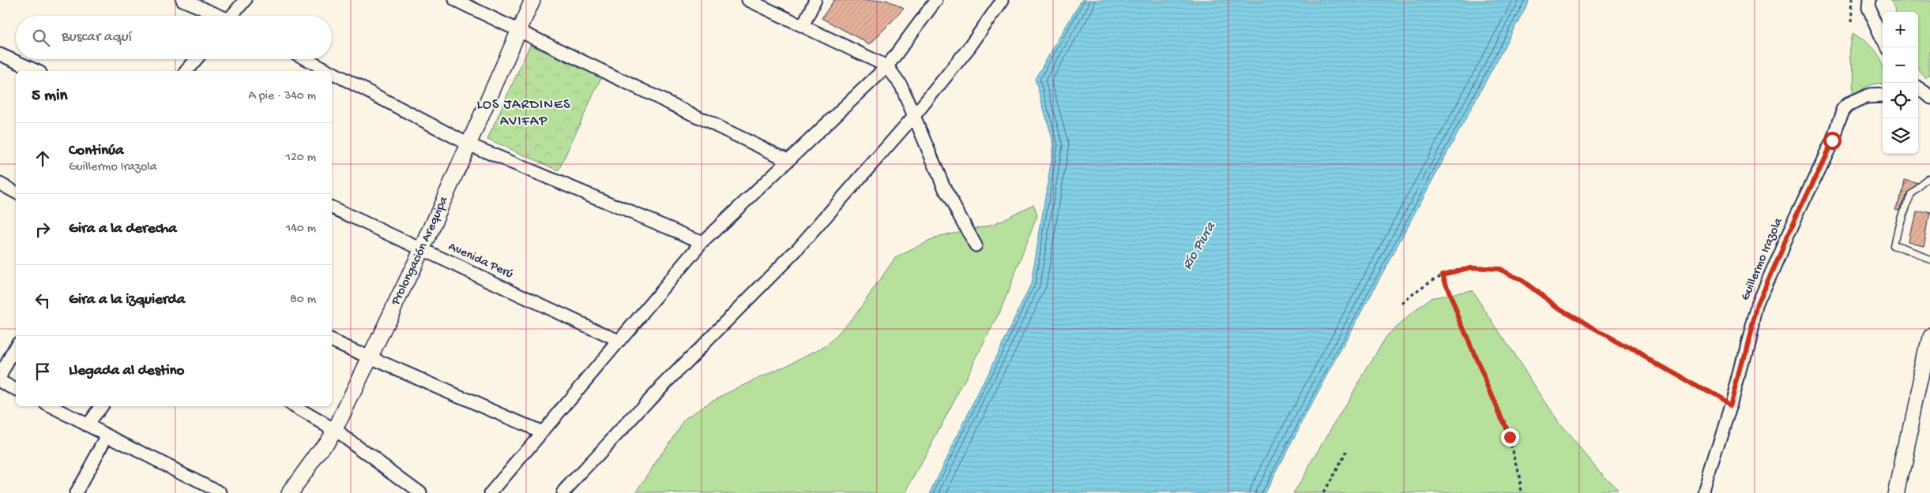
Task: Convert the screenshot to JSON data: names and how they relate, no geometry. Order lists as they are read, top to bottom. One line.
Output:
{"streets":{"street":["Prolongación Arequipa","Guillermo Irazola","Avenida Perú"]},"crossings":[["Prolongación Arequipa","Avenida Perú"]],"districts":["LOS JARDINES AVIFAP"],"water":["Río Piura"],"page":{"map_buttons":["+","−"],"search":"Buscar aquí","heading":["5 min","A pie · 340 m"],"list":[["Continúa","Guillermo Irazola","120 m"],["Gira a la derecha","140 m"],["Gira a la izquierda","80 m"],"Llegada al destino"]}}
